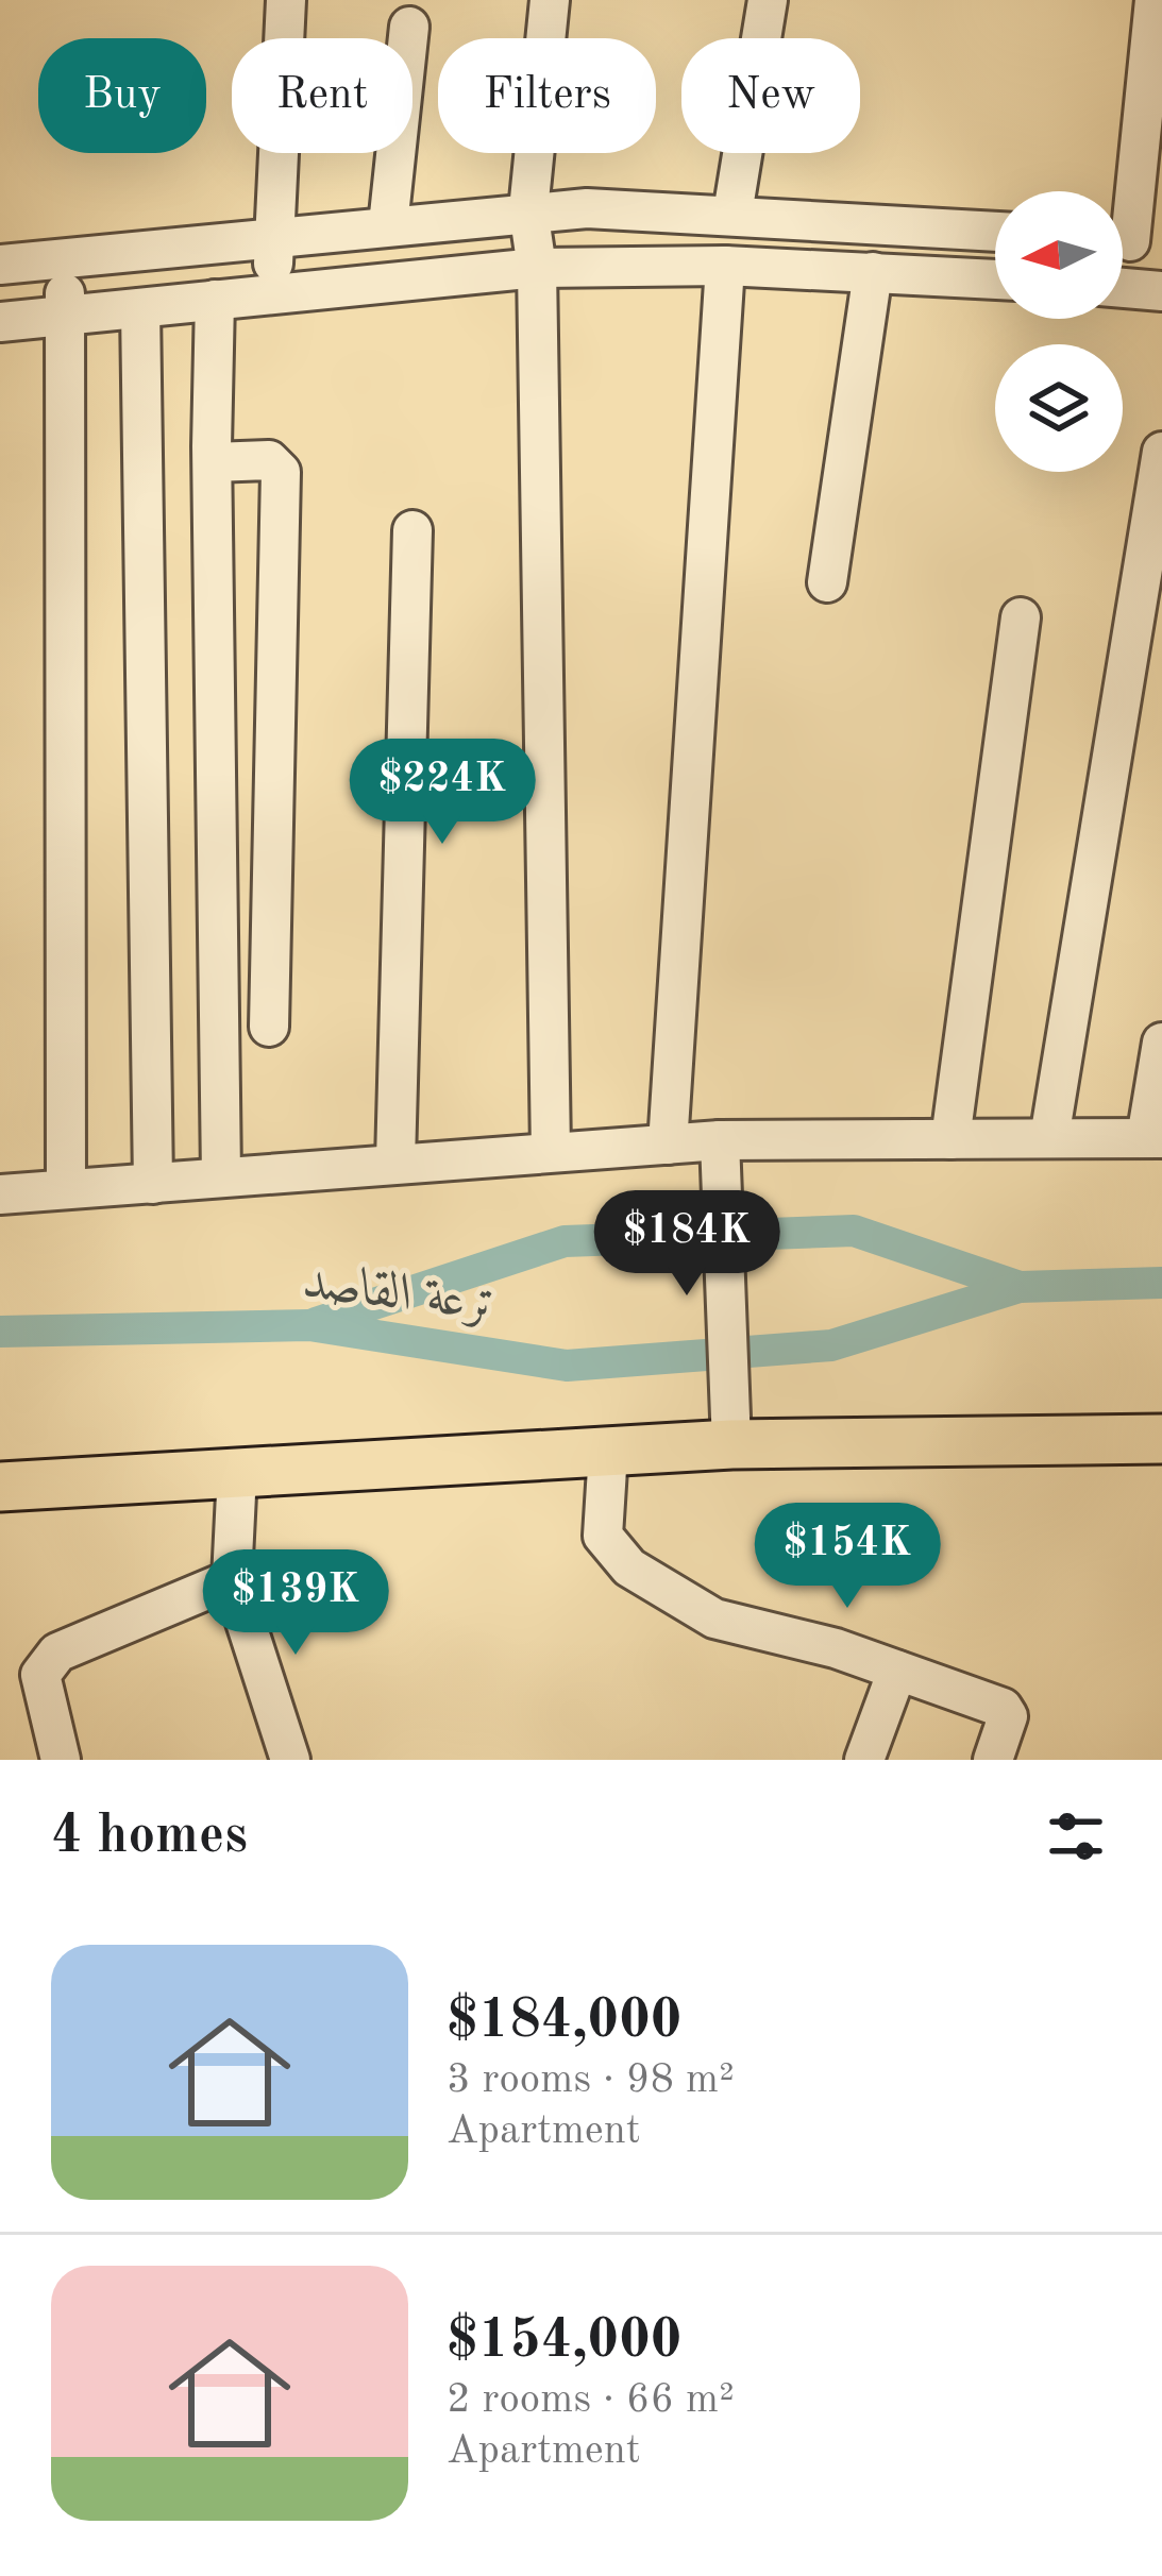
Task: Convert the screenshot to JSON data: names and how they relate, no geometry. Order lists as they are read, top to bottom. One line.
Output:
{"water":["ترعة القاصد"],"north":"left","page":{"chip":["Buy","Rent","Filters","New"],"price":["$224K","$184K","$154K","$139K"],"heading":"4 homes","list":[{"name":"$184,000","note":"3 rooms · 98 m² · Apartment"},{"name":"$154,000","note":"2 rooms · 66 m² · Apartment"}]}}
